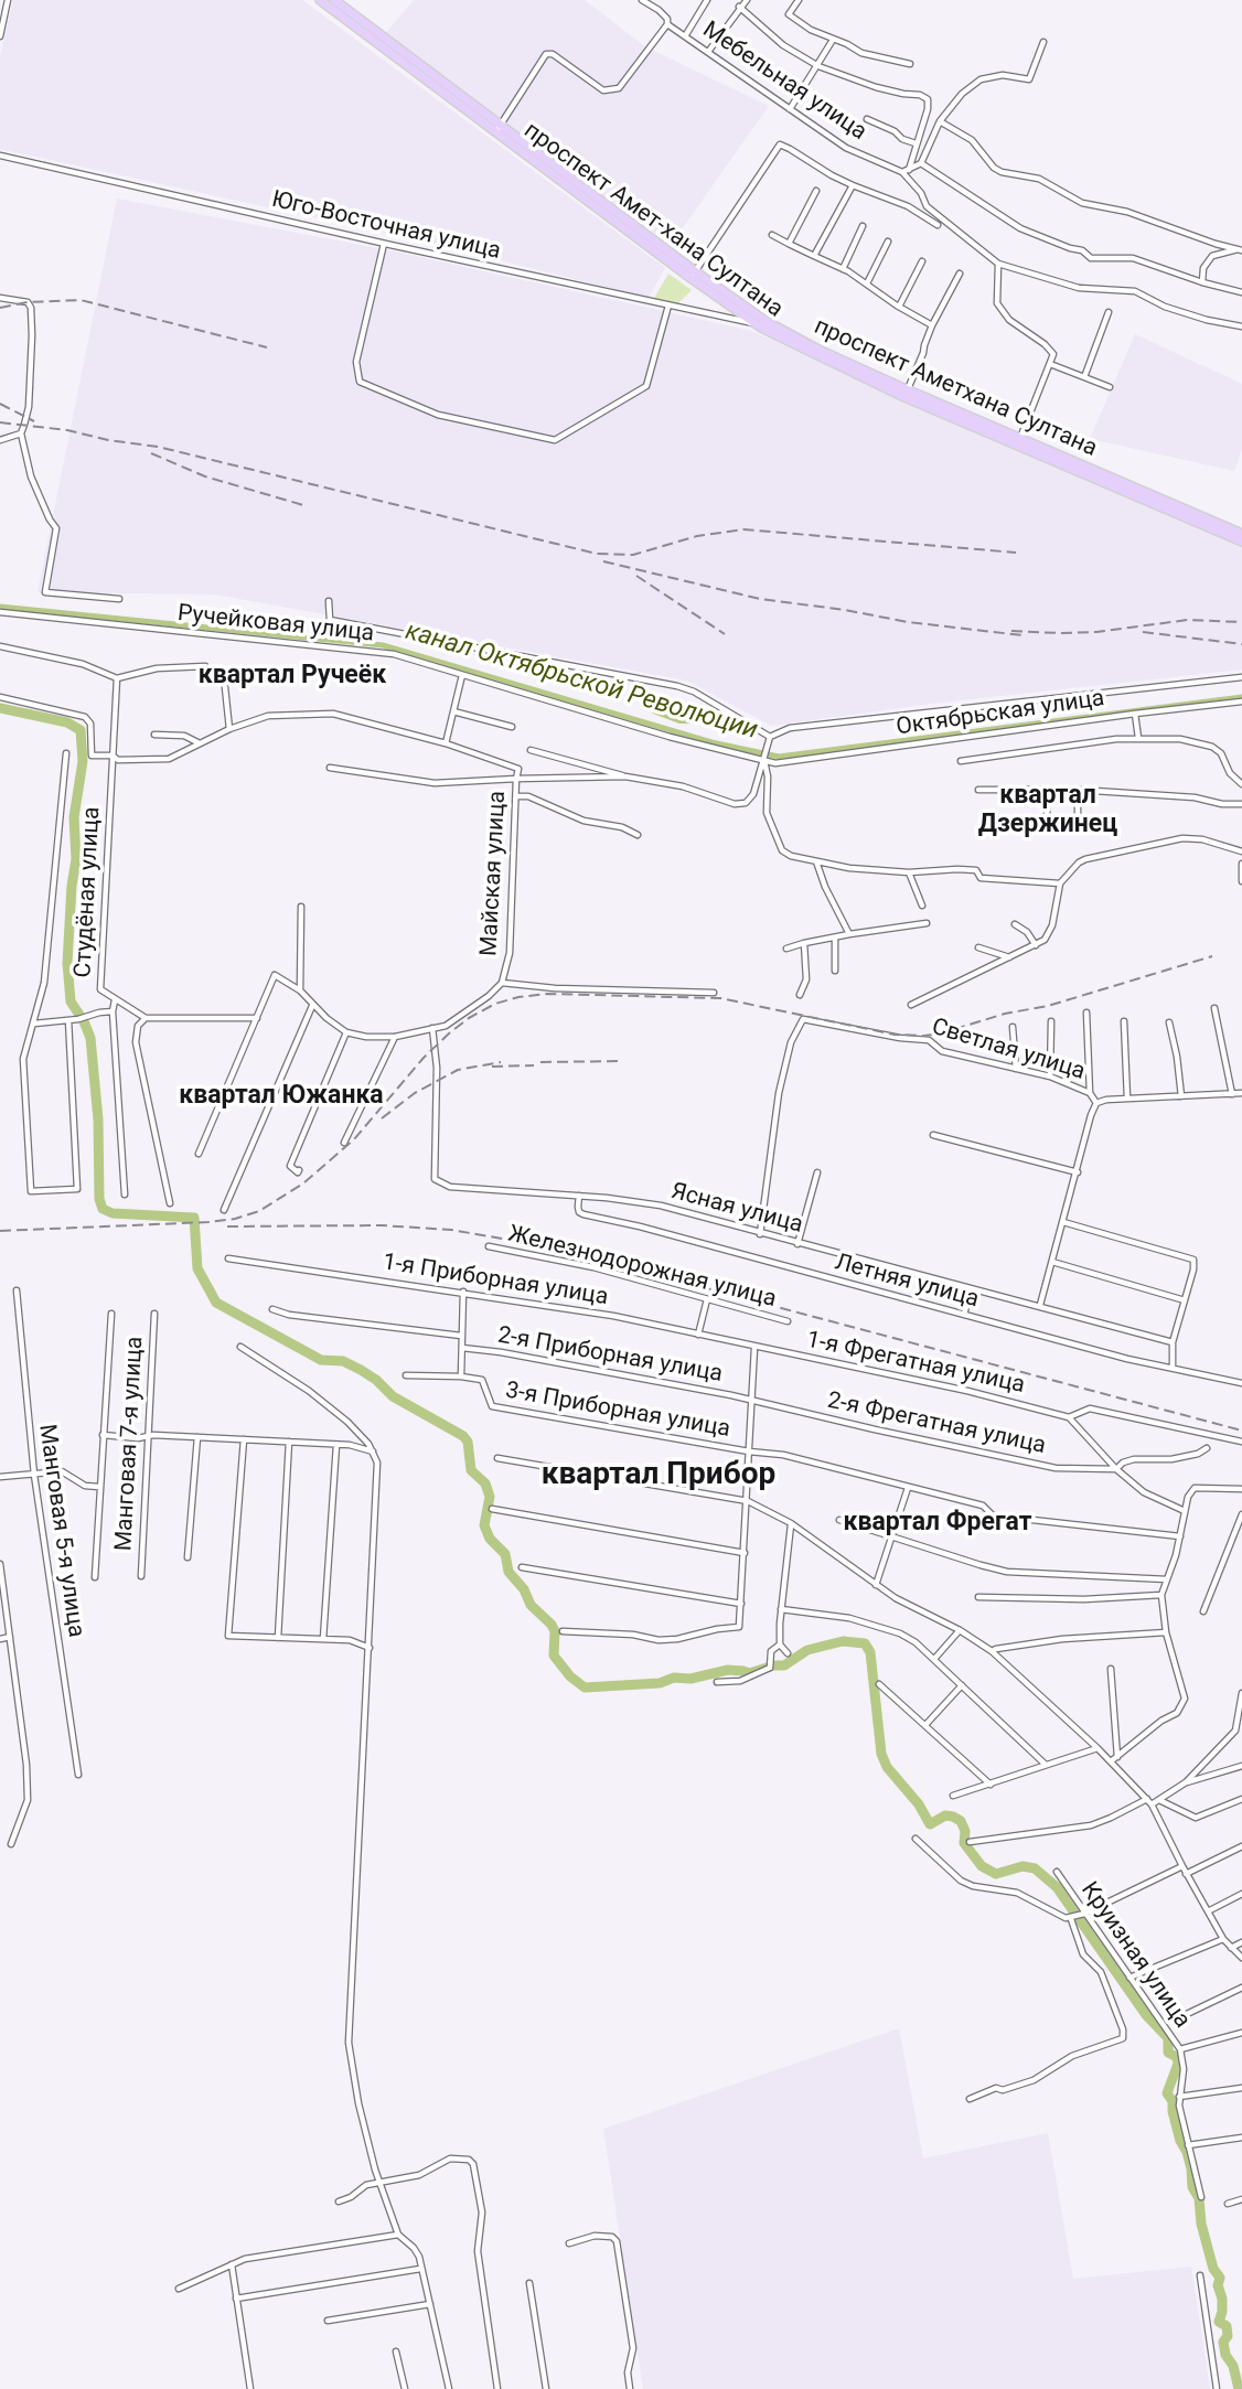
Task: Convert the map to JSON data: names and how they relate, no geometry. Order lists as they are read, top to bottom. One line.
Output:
{"streets":{"main road":["проспект Амет-хана Султана","проспект Аметхана Султана"],"street":["Мебельная улица","Юго-Восточная улица","Ручейковая улица","Октябрьская улица","Майская улица","Студёная улица","Светлая улица","Ясная улица","Железнодорожная улица","1-я Приборная улица","Летняя улица","2-я Приборная улица","1-я Фрегатная улица","3-я Приборная улица","2-я Фрегатная улица","Манговая 7-я улица","Манговая 5-я улица","Круизная улица"]},"crossings":[["проспект Амет-хана Султана","Юго-Восточная улица"],["проспект Амет-хана Султана","проспект Аметхана Султана"],["Юго-Восточная улица","проспект Аметхана Султана"],["Ручейковая улица","Октябрьская улица"],["Ручейковая улица","Майская улица"],["Октябрьская улица","Майская улица"],["Майская улица","Ясная улица"],["Светлая улица","Ясная улица"],["Ясная улица","Летняя улица"],["1-я Приборная улица","1-я Фрегатная улица"],["2-я Приборная улица","2-я Фрегатная улица"]],"districts":["квартал Ручеёк","квартал Дзержинец","квартал Южанка","квартал Прибор","квартал Фрегат"],"water":["канал Октябрьской Революции"]}
